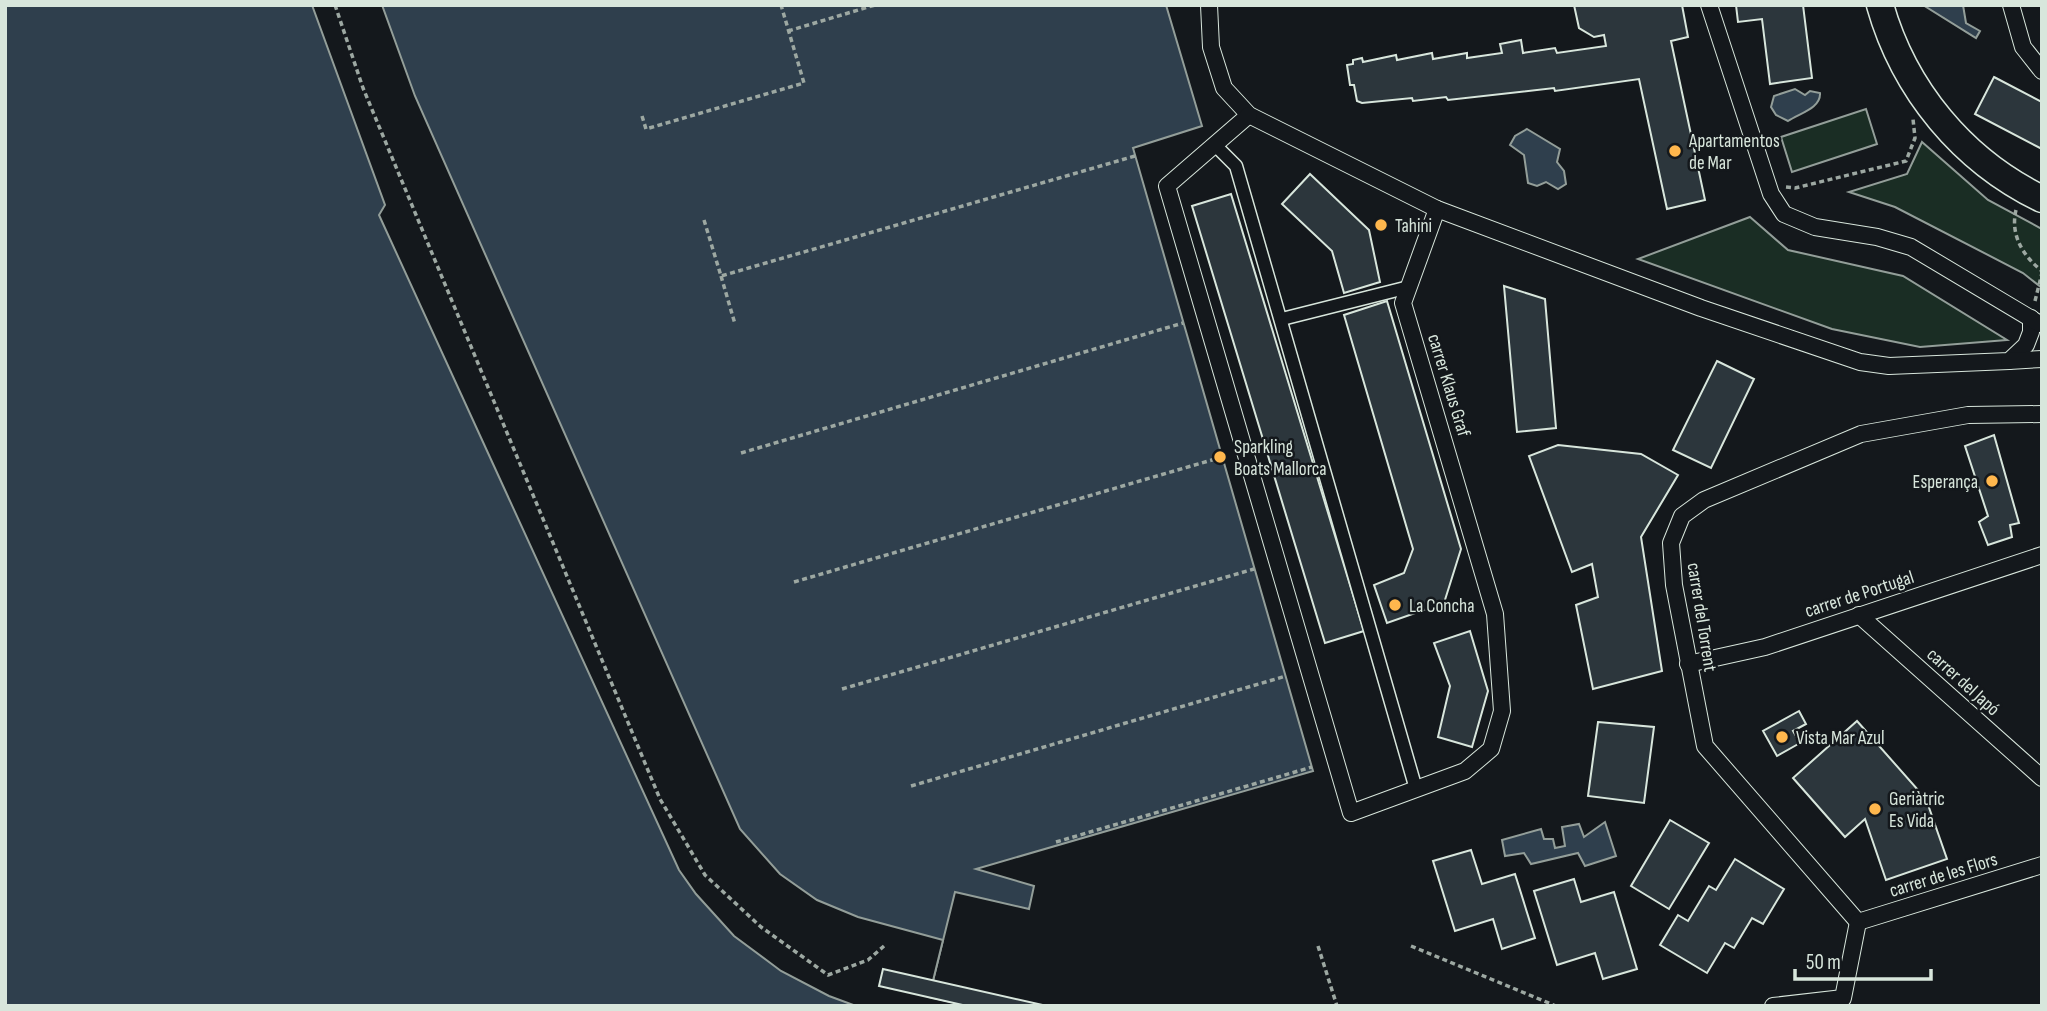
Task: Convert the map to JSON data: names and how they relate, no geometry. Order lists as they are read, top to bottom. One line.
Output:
{"streets":{"street":["carrer Klaus Graf","carrer de Portugal","carrer del Torrent","carrer del Japó","carrer de les Flors"]},"crossings":[["carrer de Portugal","carrer del Torrent"],["carrer de Portugal","carrer del Japó"],["carrer del Torrent","carrer de les Flors"]],"places":["Apartamentos de Mar","Tahini","Sparkling Boats Mallorca","Esperança","La Concha","Vista Mar Azul","Geriàtric Es Vida"],"scale_bar":"50 m"}
